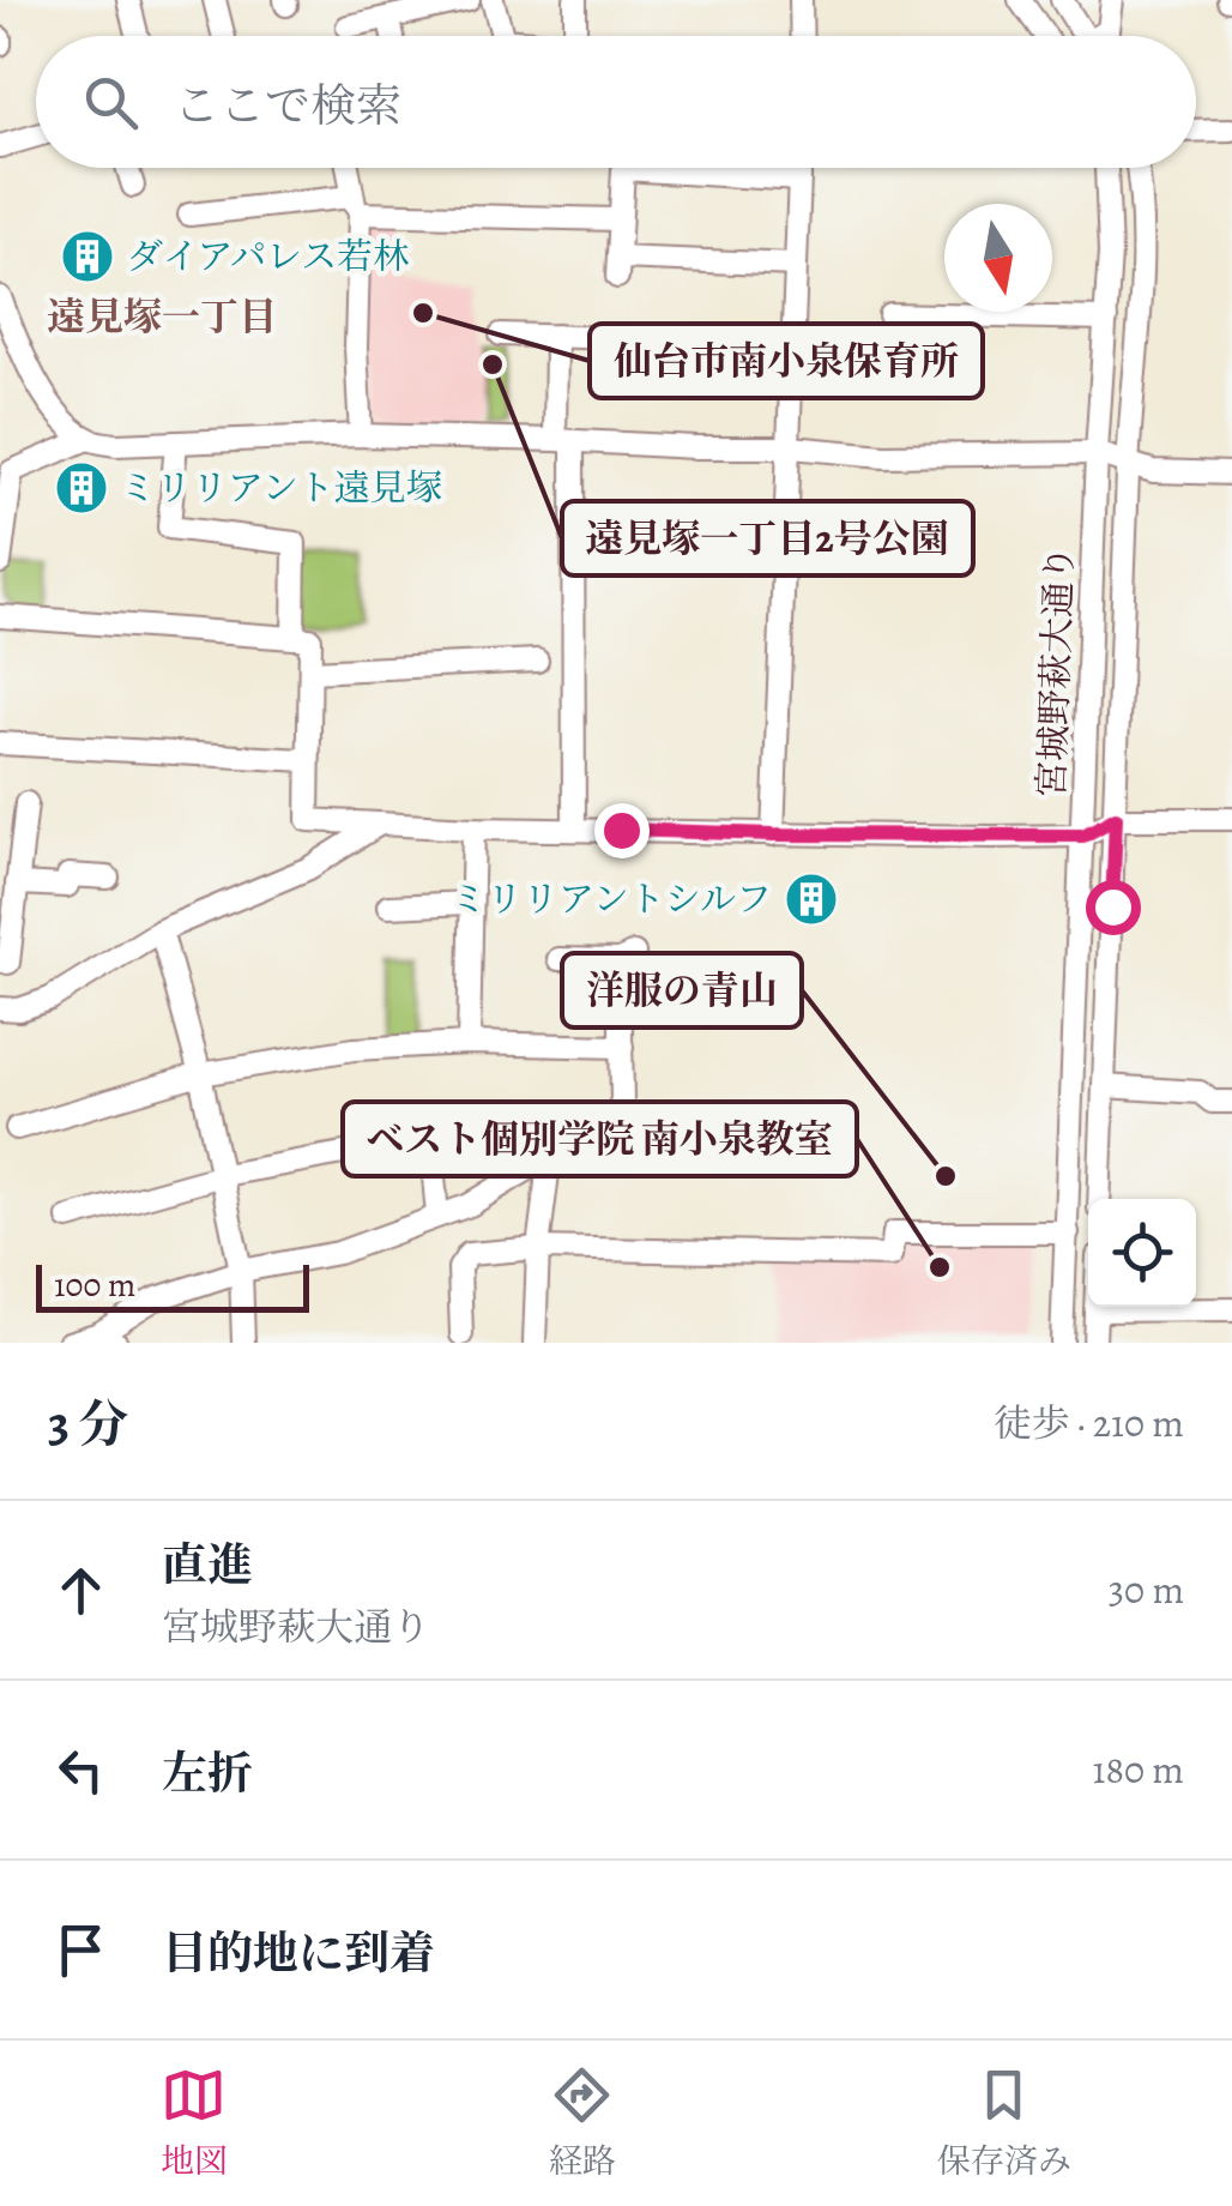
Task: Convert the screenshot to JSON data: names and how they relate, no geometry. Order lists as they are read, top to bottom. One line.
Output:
{"streets":{"street":["宮城野萩大通り"]},"districts":["遠見塚一丁目"],"places":{"building":["ダイアパレス若林","ミリリアント遠見塚","ミリリアントシルフ"],"other":["仙台市南小泉保育所","遠見塚一丁目2号公園","洋服の青山","ベスト個別学院 南小泉教室"]},"scale_bar":"100 m","north":"bottom","page":{"search":"ここで検索","scale":"100 m","heading":["3 分","徒歩 · 210 m"],"list":[["直進","宮城野萩大通り","30 m"],["左折","180 m"],"目的地に到着"],"nav":["地図","経路","保存済み"]}}
